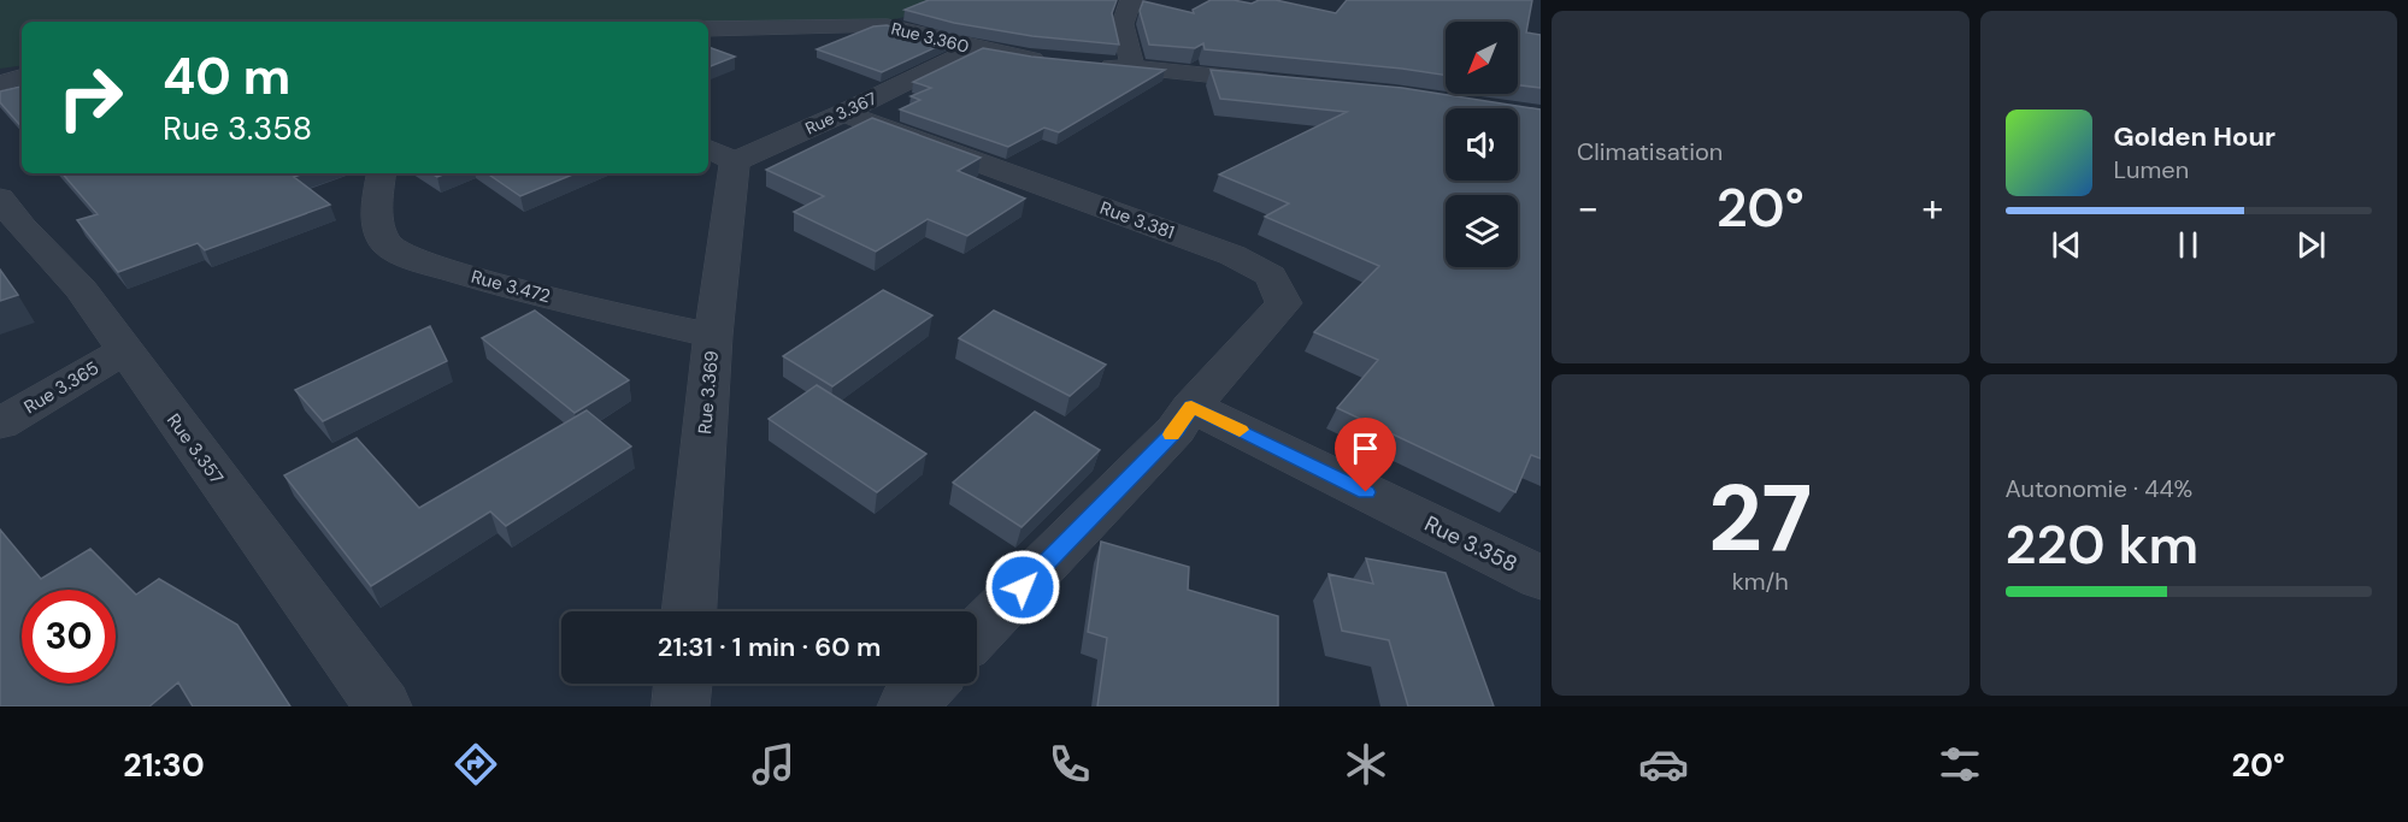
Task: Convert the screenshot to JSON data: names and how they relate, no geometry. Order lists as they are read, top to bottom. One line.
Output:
{"streets":{"street":["Rue 3.360","Rue 3.367","Rue 3.381","Rue 3.472","Rue 3.365","Rue 3.369","Rue 3.357","Rue 3.358"]},"crossings":[["Rue 3.360","Rue 3.367"],["Rue 3.367","Rue 3.381"],["Rue 3.367","Rue 3.369"],["Rue 3.381","Rue 3.358"],["Rue 3.472","Rue 3.369"],["Rue 3.365","Rue 3.357"]],"north":"bottom left","page":{"tile":["Climatisation",["27","km/h"],["Autonomie · 44%","220 km"]],"turn":["40 m","Rue 3.358"],"song":["Golden Hour","Lumen"],"heat":["−","20°","+"],"limit":"30","trip":"21:31 · 1 min · 60 m","tabs":["21:30","20°"]}}
